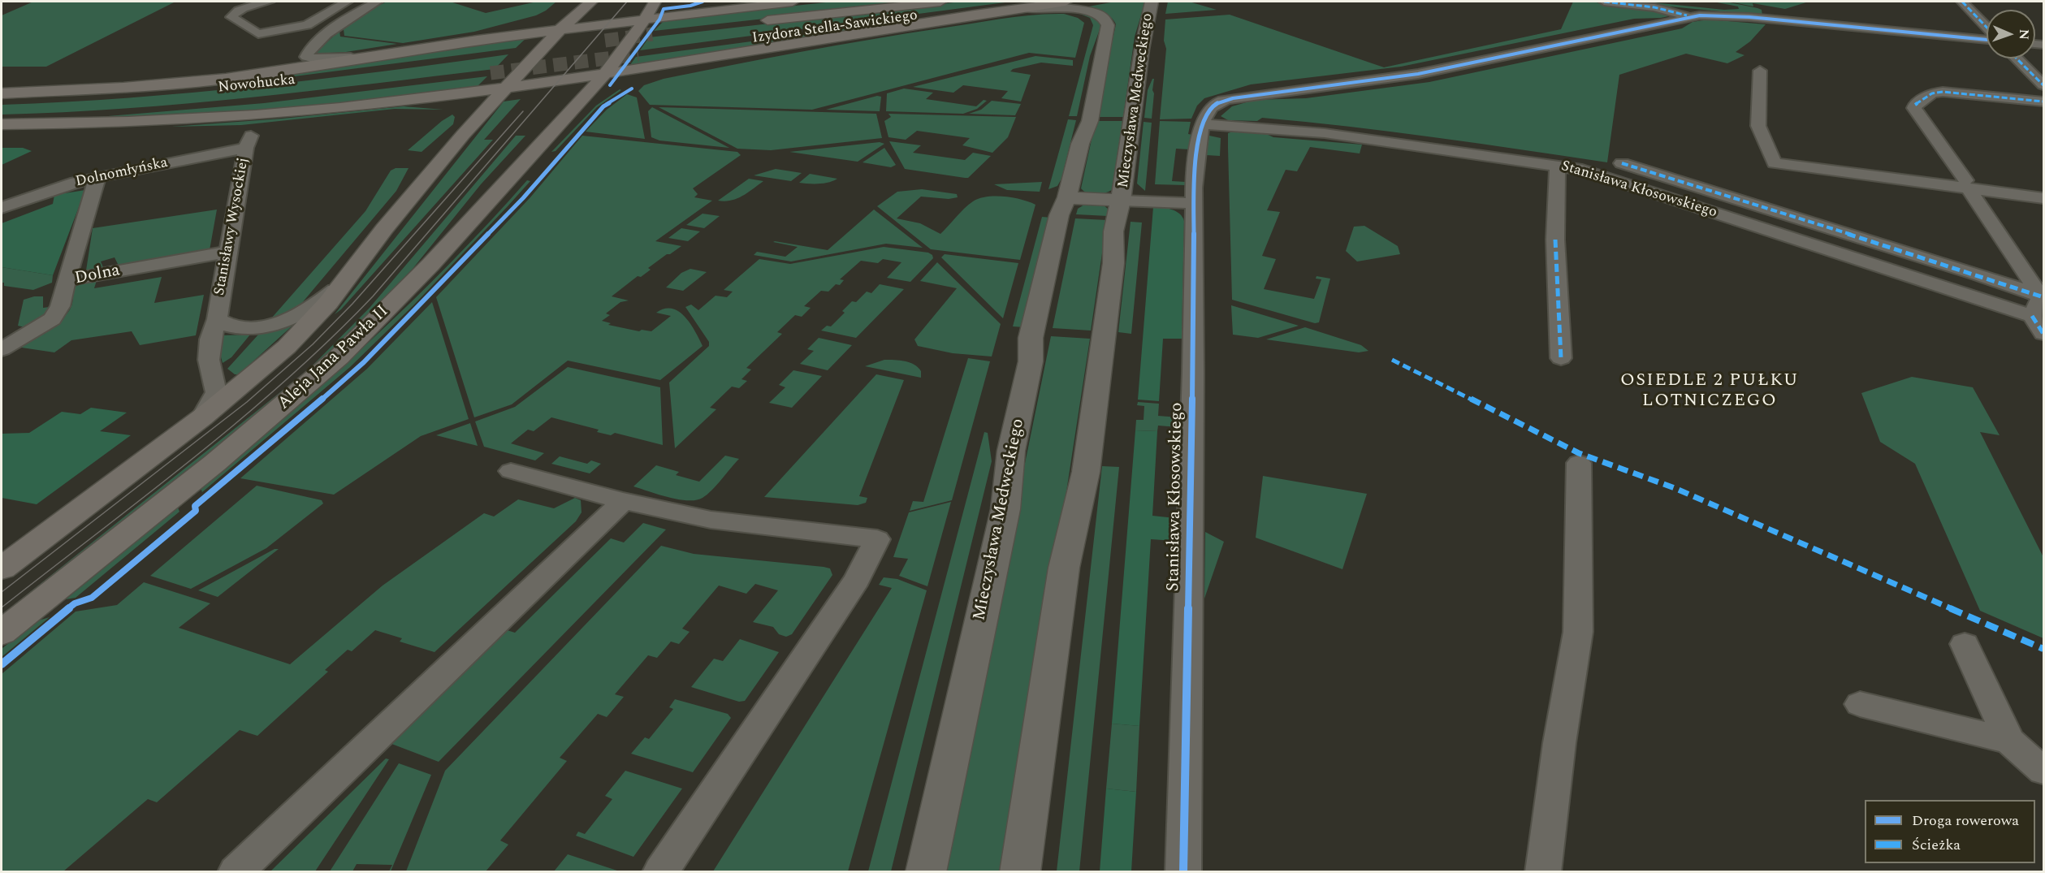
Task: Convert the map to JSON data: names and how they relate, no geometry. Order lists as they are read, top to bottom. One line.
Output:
{"streets":{"main road":["Izydora Stella-Sawickiego","Nowohucka","Aleja Jana Pawła II"],"street":["Mieczysława Medweckiego","Dolnomłyńska","Stanisława Kłosowskiego","Stanisławy Wysockiej","Dolna"]},"crossings":[["Izydora Stella-Sawickiego","Mieczysława Medweckiego"],["Dolnomłyńska","Stanisławy Wysockiej"],["Stanisławy Wysockiej","Dolna"]],"districts":["OSIEDLE 2 PUŁKU LOTNICZEGO"],"legend":["Droga rowerowa","Ścieżka"],"north":"right"}
